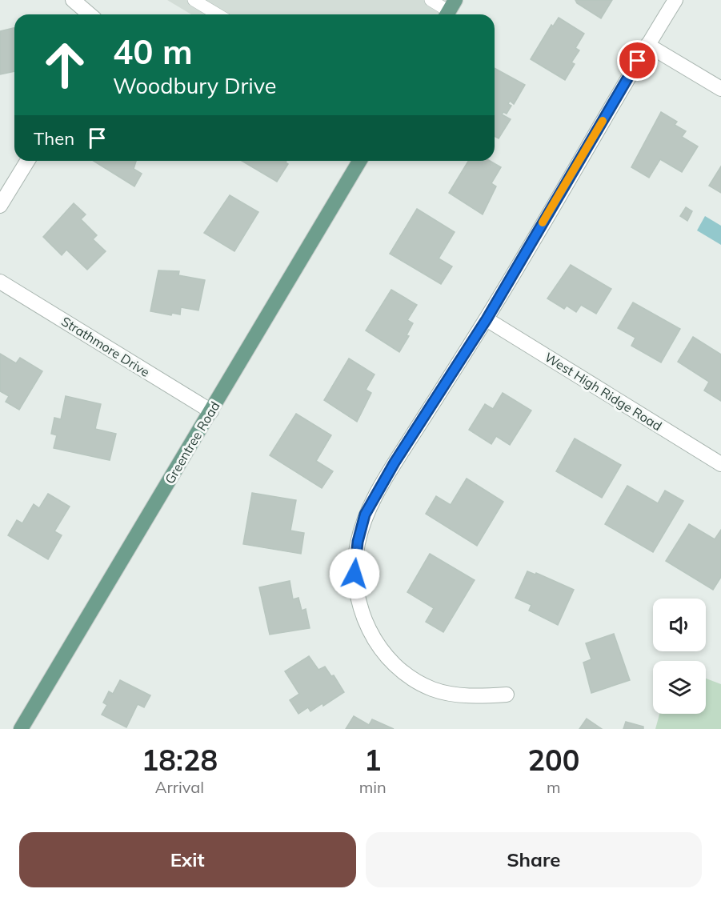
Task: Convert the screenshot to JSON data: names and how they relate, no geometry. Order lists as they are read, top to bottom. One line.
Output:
{"streets":{"main road":["Greentree Road"],"street":["Strathmore Drive","West High Ridge Road"]},"crossings":[["Strathmore Drive","Greentree Road"]],"page":{"turn":["40 m","Woodbury Drive"],"then":"Then","eta":["18:28","Arrival","1","min","200","m"],"buttons":["Exit","Share"]}}
